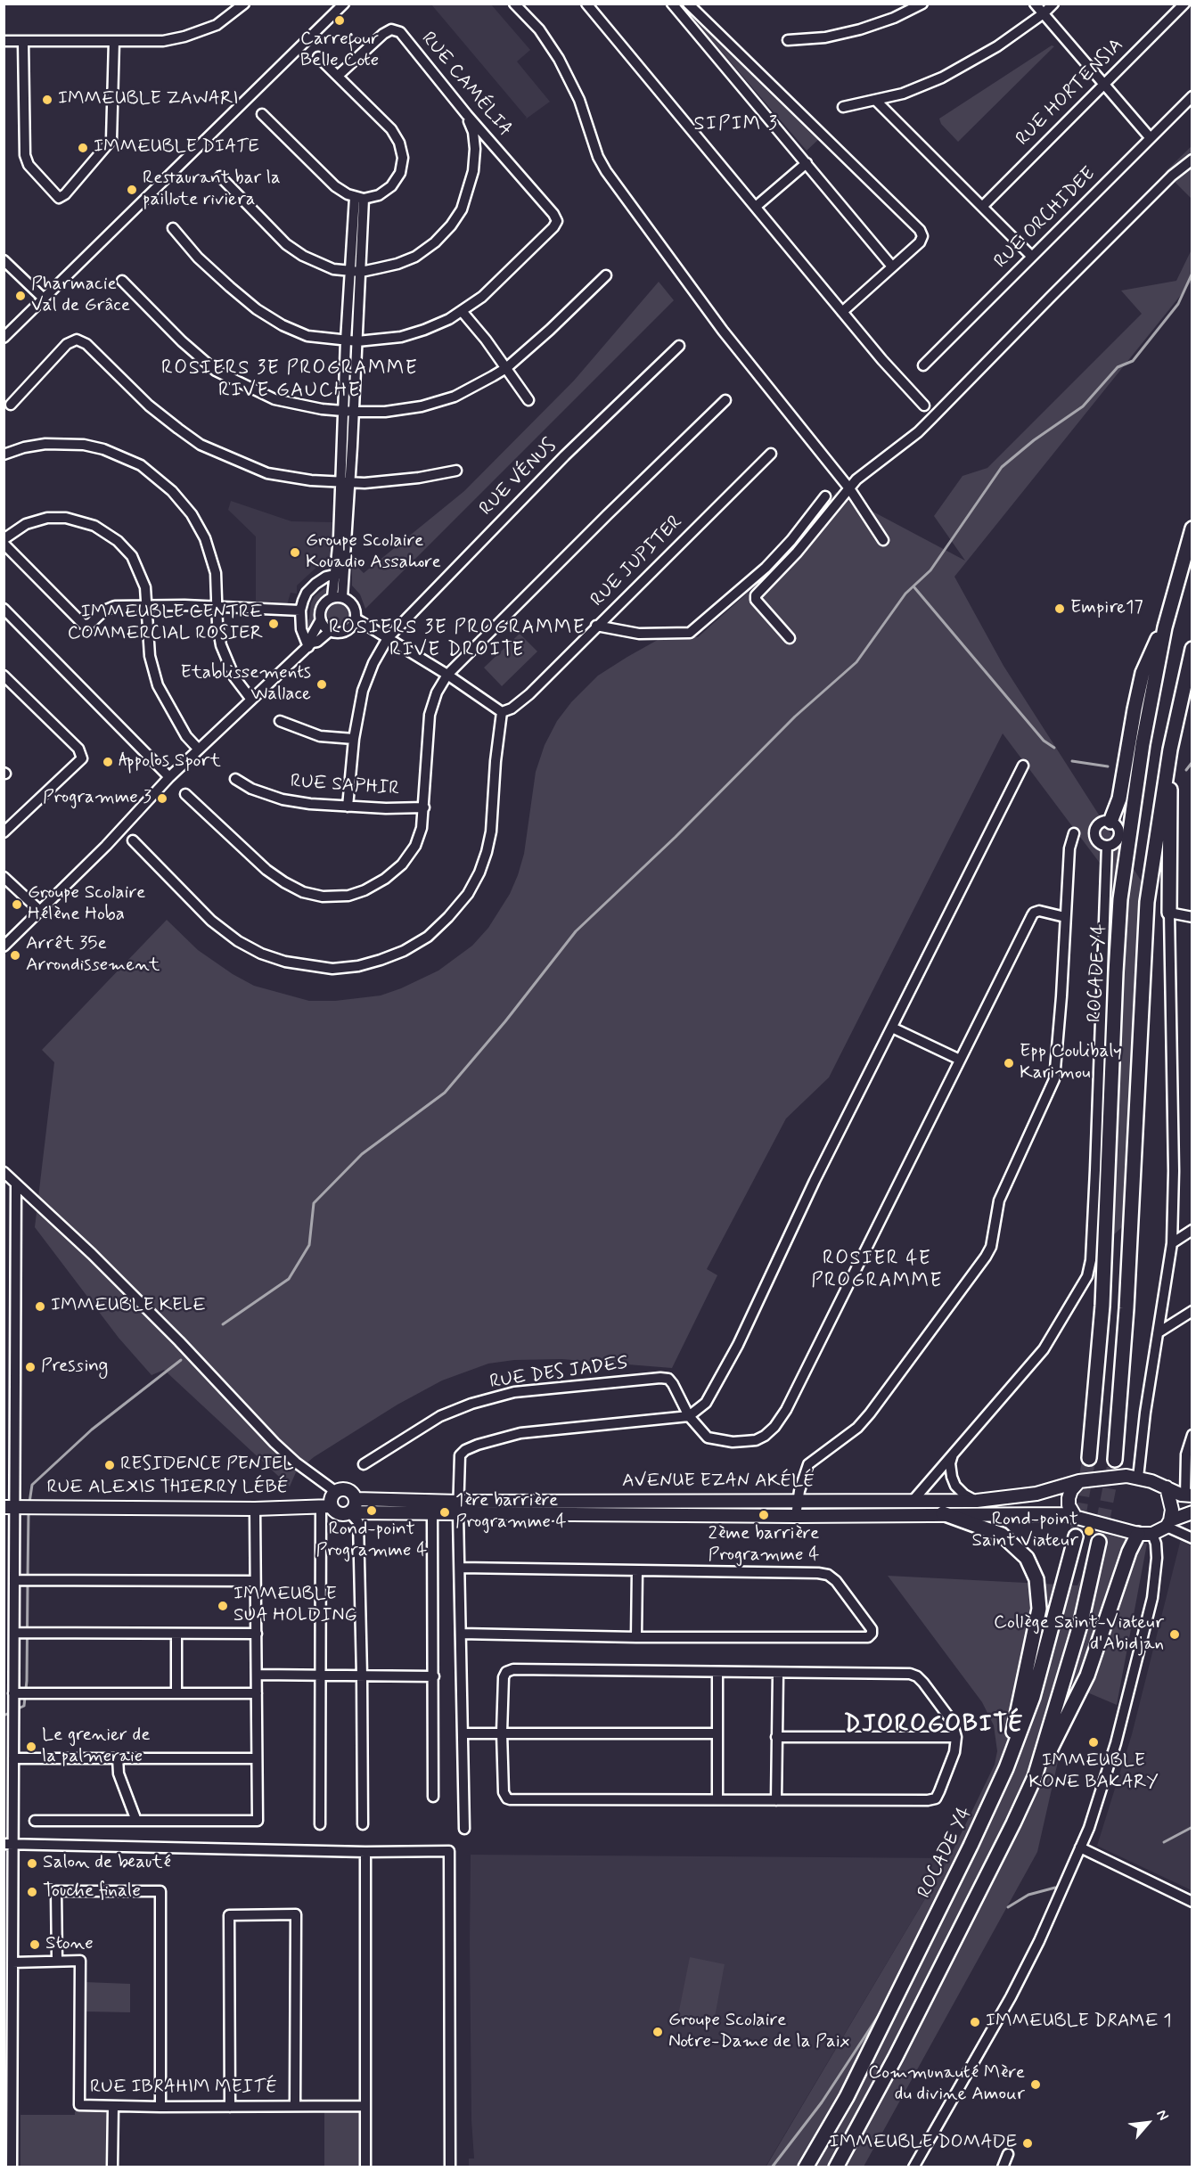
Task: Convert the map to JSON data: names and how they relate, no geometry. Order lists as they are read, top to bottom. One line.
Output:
{"streets":{"highway":["ROCADE Y4"],"main road":["AVENUE EZAN AKÉLÉ","RUE ALEXIS THIERRY LÉBÉ"],"street":["RUE CAMÉLIA","RUE HORTENSIA","RUE ORCHIDEE","RUE VÉNUS","RUE JUPITER","RUE SAPHIR","RUE DES JADES","RUE IBRAHIM MEITÉ"]},"crossings":[["RUE VÉNUS","RUE SAPHIR"],["AVENUE EZAN AKÉLÉ","RUE ALEXIS THIERRY LÉBÉ"]],"districts":["SIPIM 3","ROSIERS 3E PROGRAMME RIVE GAUCHE","ROSIERS 3E PROGRAMME RIVE DROITE","ROSIER 4E PROGRAMME","DJOROGOBITÉ"],"places":["Carrefour Belle Cote","IMMEUBLE ZAWARI","IMMEUBLE DIATE","Restaurant bar la paillote riviera","Pharmacie Val de Grâce","Groupe Scolaire Kouadio Assahore","Empire17","IMMEUBLE CENTRE COMMERCIAL ROSIER","Etablissements Wallace","Appolos Sport","Programme 3","Groupe Scolaire Hélène Hoba","Arrêt 35e Arrondissement","Epp Coulibaly Karimou","IMMEUBLE KELE","Pressing","RESIDENCE PENIEL","Rond-point Programme 4","1ère barrière Programme 4","2ème barrière Programme 4","Rond-point Saint Viateur","IMMEUBLE SUA HOLDING","Collège Saint-Viateur d'Abidjan","IMMEUBLE KONE BAKARY","Le grenier de la palmeraie","Salon de beauté","Touche finale","Stone","IMMEUBLE DRAME 1","Groupe Scolaire Notre-Dame de la Paix","Communauté Mère du divine Amour","IMMEUBLE DOMADE"],"north":"top right"}
